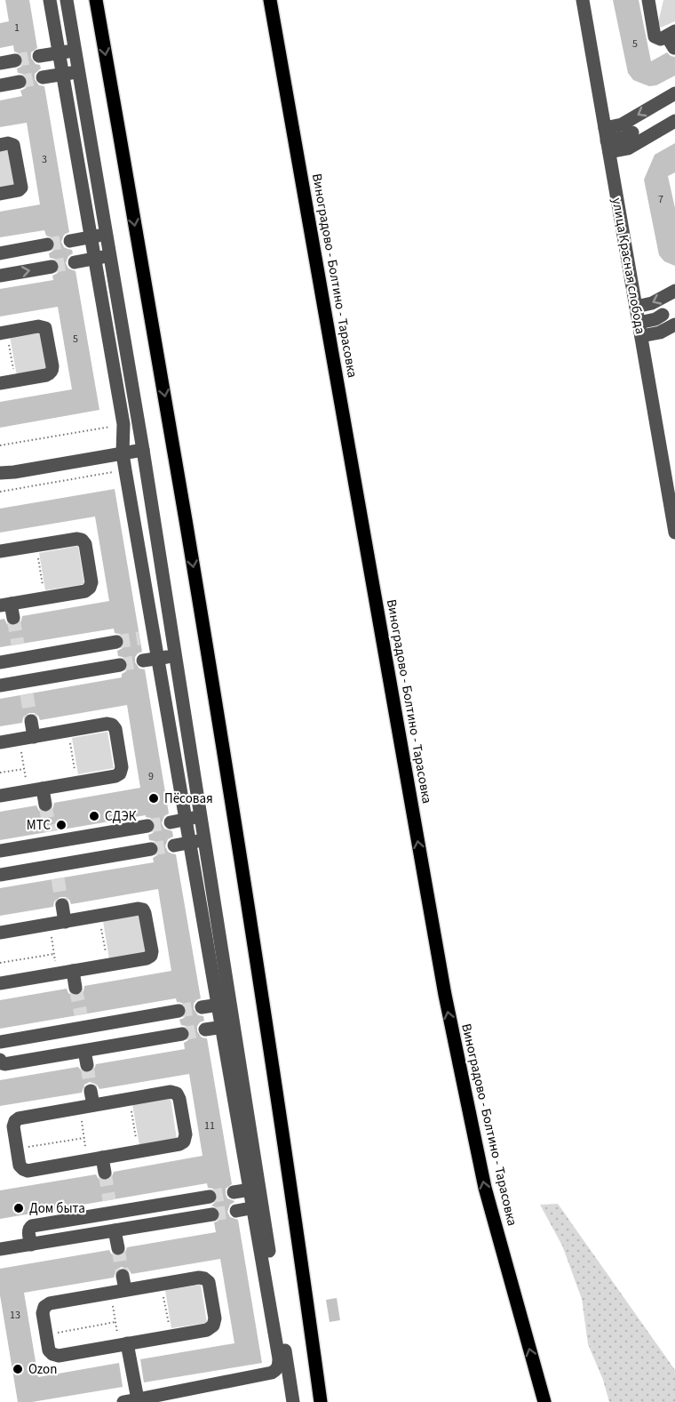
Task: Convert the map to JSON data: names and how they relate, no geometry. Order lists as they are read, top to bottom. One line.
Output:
{"streets":{"main road":["Виноградово - Болтино - Тарасовка"],"street":["улица Красная слобода"]},"one_way":["Виноградово - Болтино - Тарасовка"],"places":["Пёсовая","СДЭК","МТС","Дом быта","Ozon"],"house_numbers":["1","5","3","7","5","9","11","13"]}
